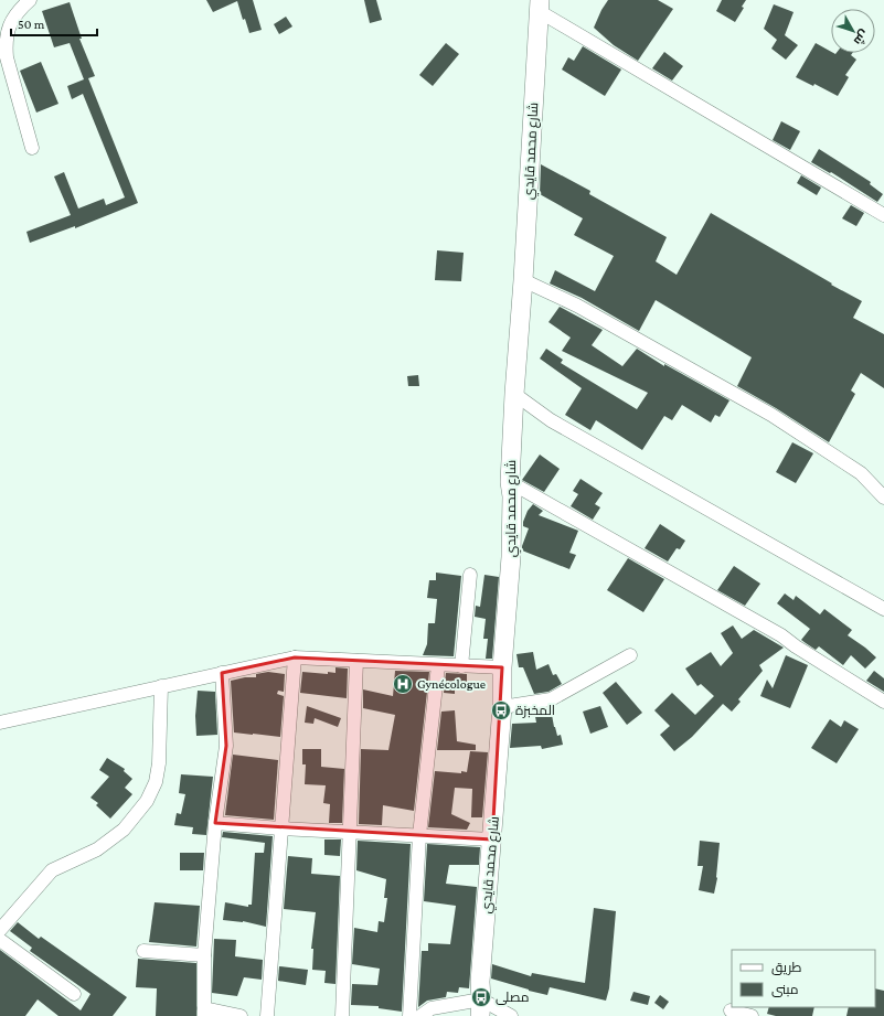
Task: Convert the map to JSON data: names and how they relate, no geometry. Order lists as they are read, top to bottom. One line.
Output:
{"streets":{"main road":["شارع محمد قايدي"]},"places":{"hospital":["Gynécologue"],"bus stop":["المخبزة","مصلى"]},"legend":["طريق","مبنى"],"scale_bar":"50 m","north":"bottom right"}
